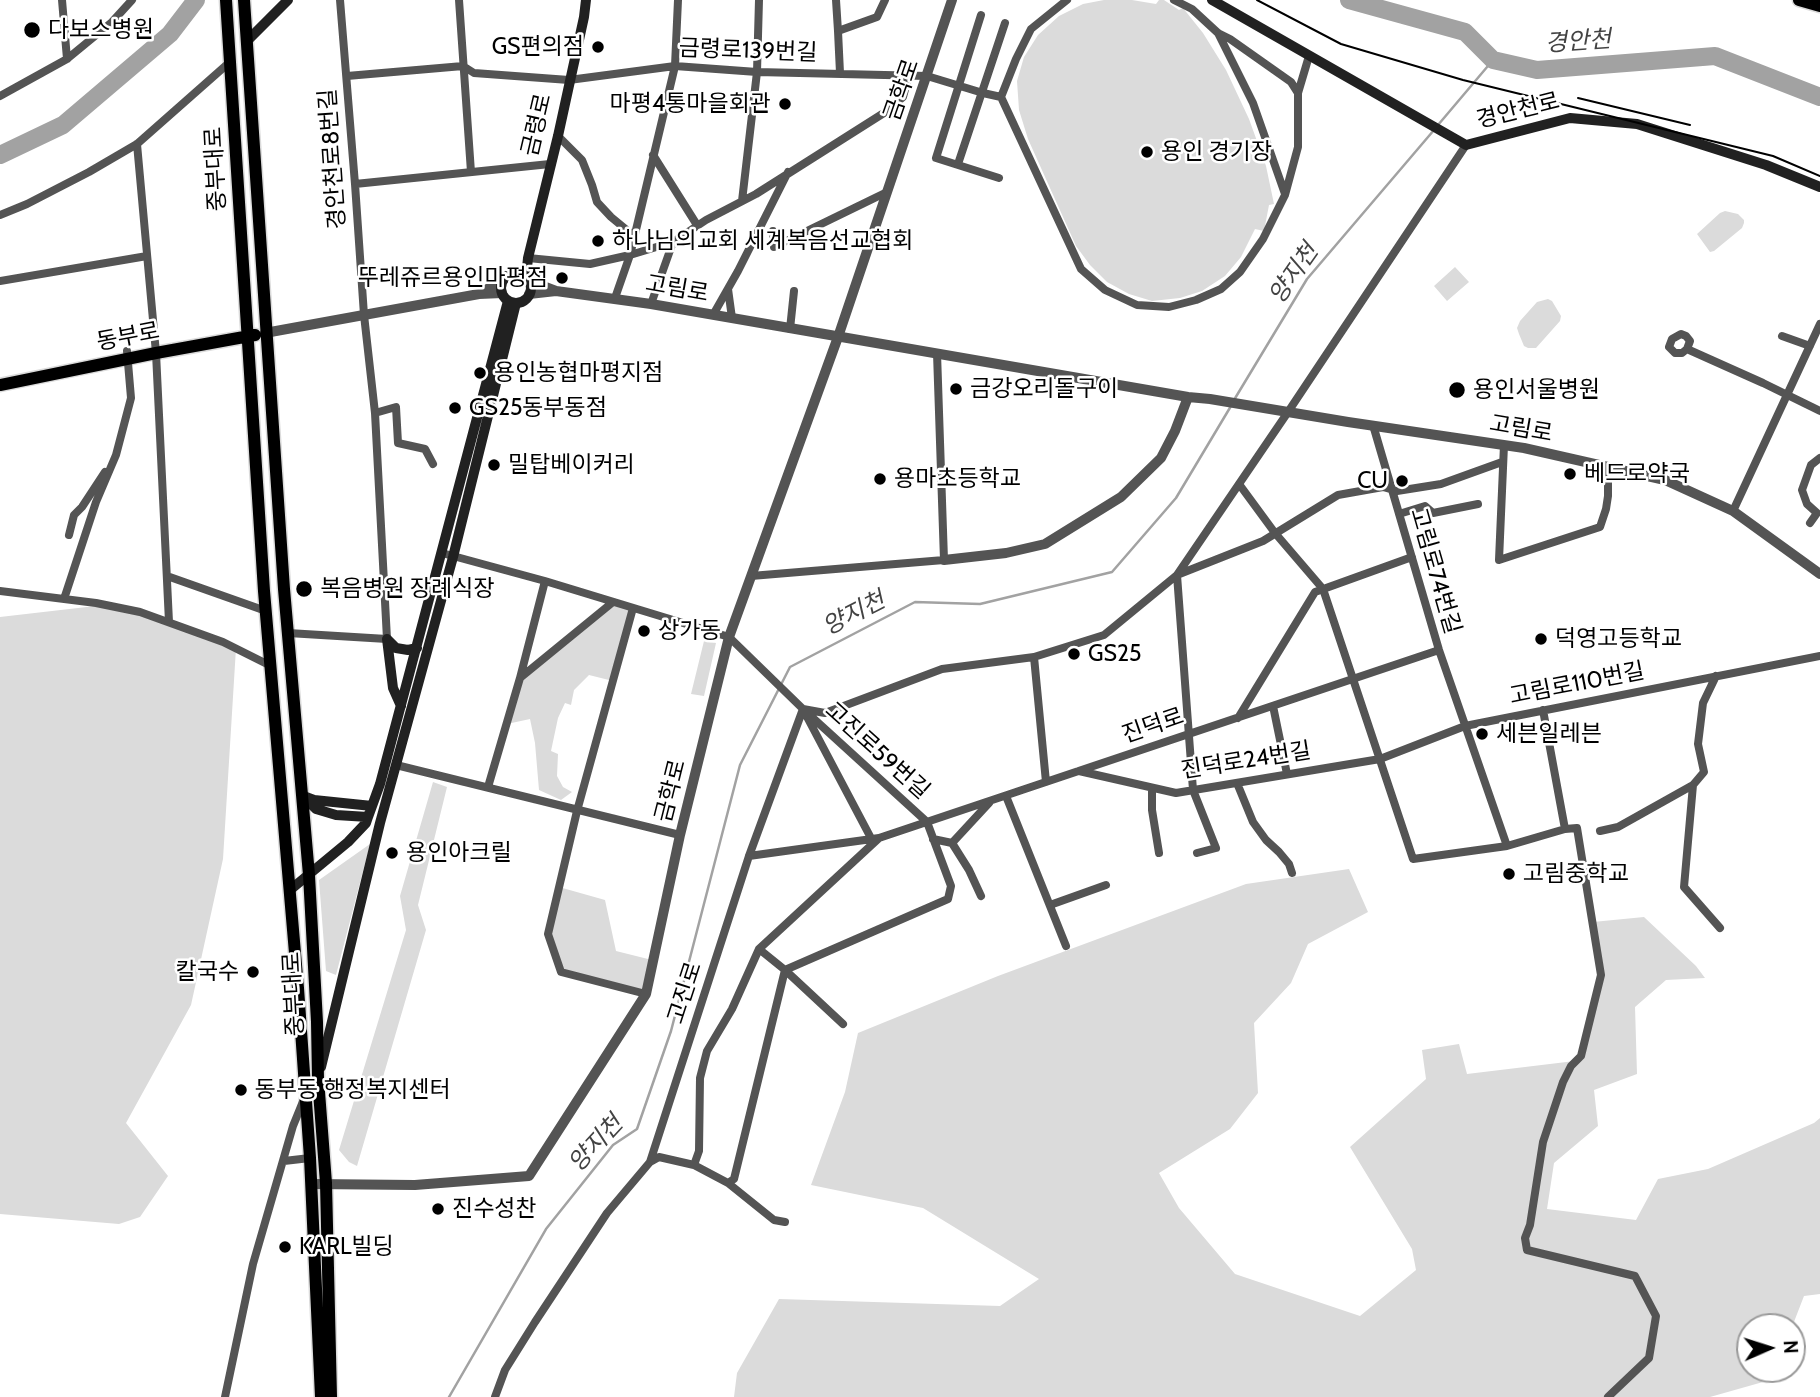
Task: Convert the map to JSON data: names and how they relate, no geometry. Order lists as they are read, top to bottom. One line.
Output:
{"streets":{"main road":["경안천로","금령로","중부대로","동부로"],"street":["금령로139번길","금학로","경안천로8번길","고림로","고림로74번길","고림로110번길","진덕로","고진로59번길","진덕로24번길","고진로"]},"crossings":[["금령로139번길","금학로"],["금령로139번길","금령로"],["금학로","중부대로"],["금학로","고림로"],["금학로","고진로59번길"],["금령로","고림로"],["중부대로","동부로"],["고림로","고림로74번길"],["고림로74번길","고림로110번길"],["고림로74번길","진덕로"],["진덕로","고진로59번길"],["진덕로","진덕로24번길"],["진덕로","고진로"],["고진로59번길","고진로"]],"water":["경안천","양지천"],"places":["다보스병원","GS편의점","마평4통마을회관","용인 경기장","하나님의교회 세계복음선교협회","뚜레쥬르용인마평점","용인농협마평지점","금강오리돌구이","용인서울병원","GS25동부동점","밀탑베이커리","베드로약국","용마초등학교","CU","복음병원 장례식장","상가동","덕영고등학교","GS25","세븐일레븐","용인아크릴","고림중학교","칼국수","동부동 행정복지센터","진수성찬","KARL빌딩"],"north":"right"}
